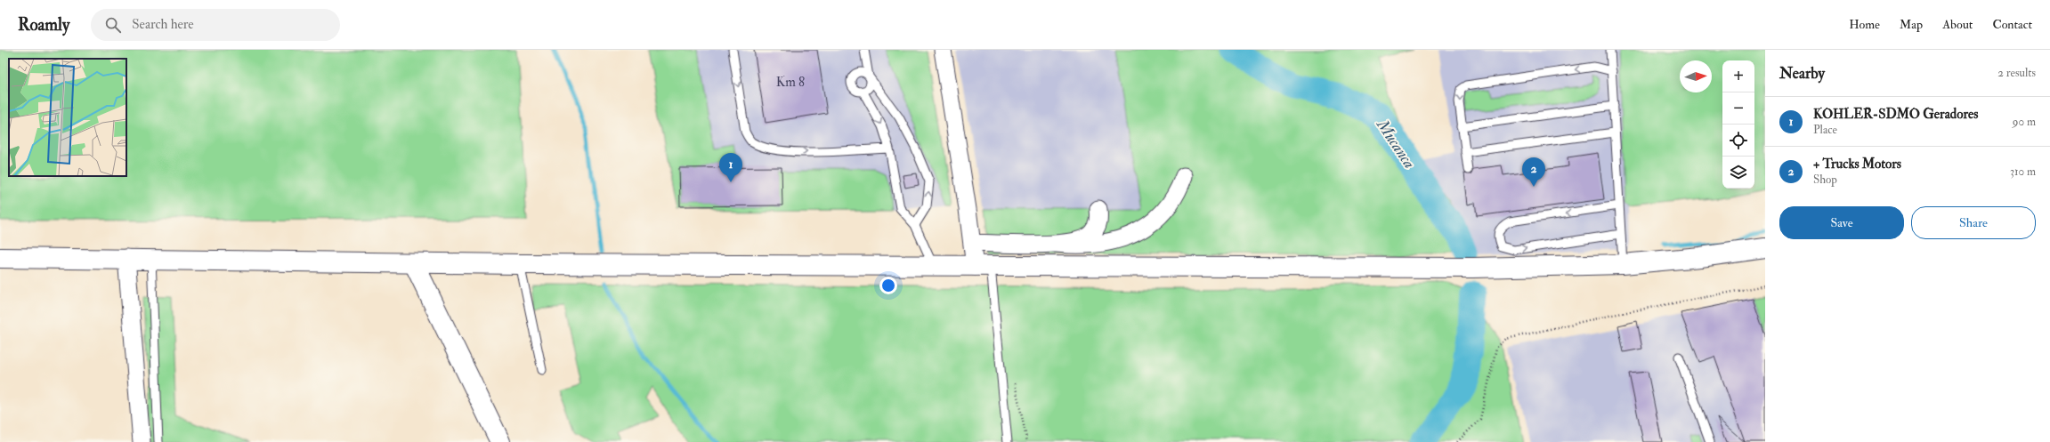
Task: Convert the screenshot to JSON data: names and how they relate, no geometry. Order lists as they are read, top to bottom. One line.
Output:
{"water":["Mucanca"],"house_numbers":["Km 8"],"north":"right","page":{"header":"Roamly","search":"Search here","nav":["Home","Map","About","Contact"],"heading":["Nearby","2 results"],"map_buttons":["+","−"],"list":[{"mark":"1","name":"KOHLER-SDMO Geradores","note":"Place","value":"90 m"},{"mark":"2","name":"+ Trucks Motors","note":"Shop","value":"310 m"}],"pins":["1","2"],"buttons":["Save","Share"]}}
